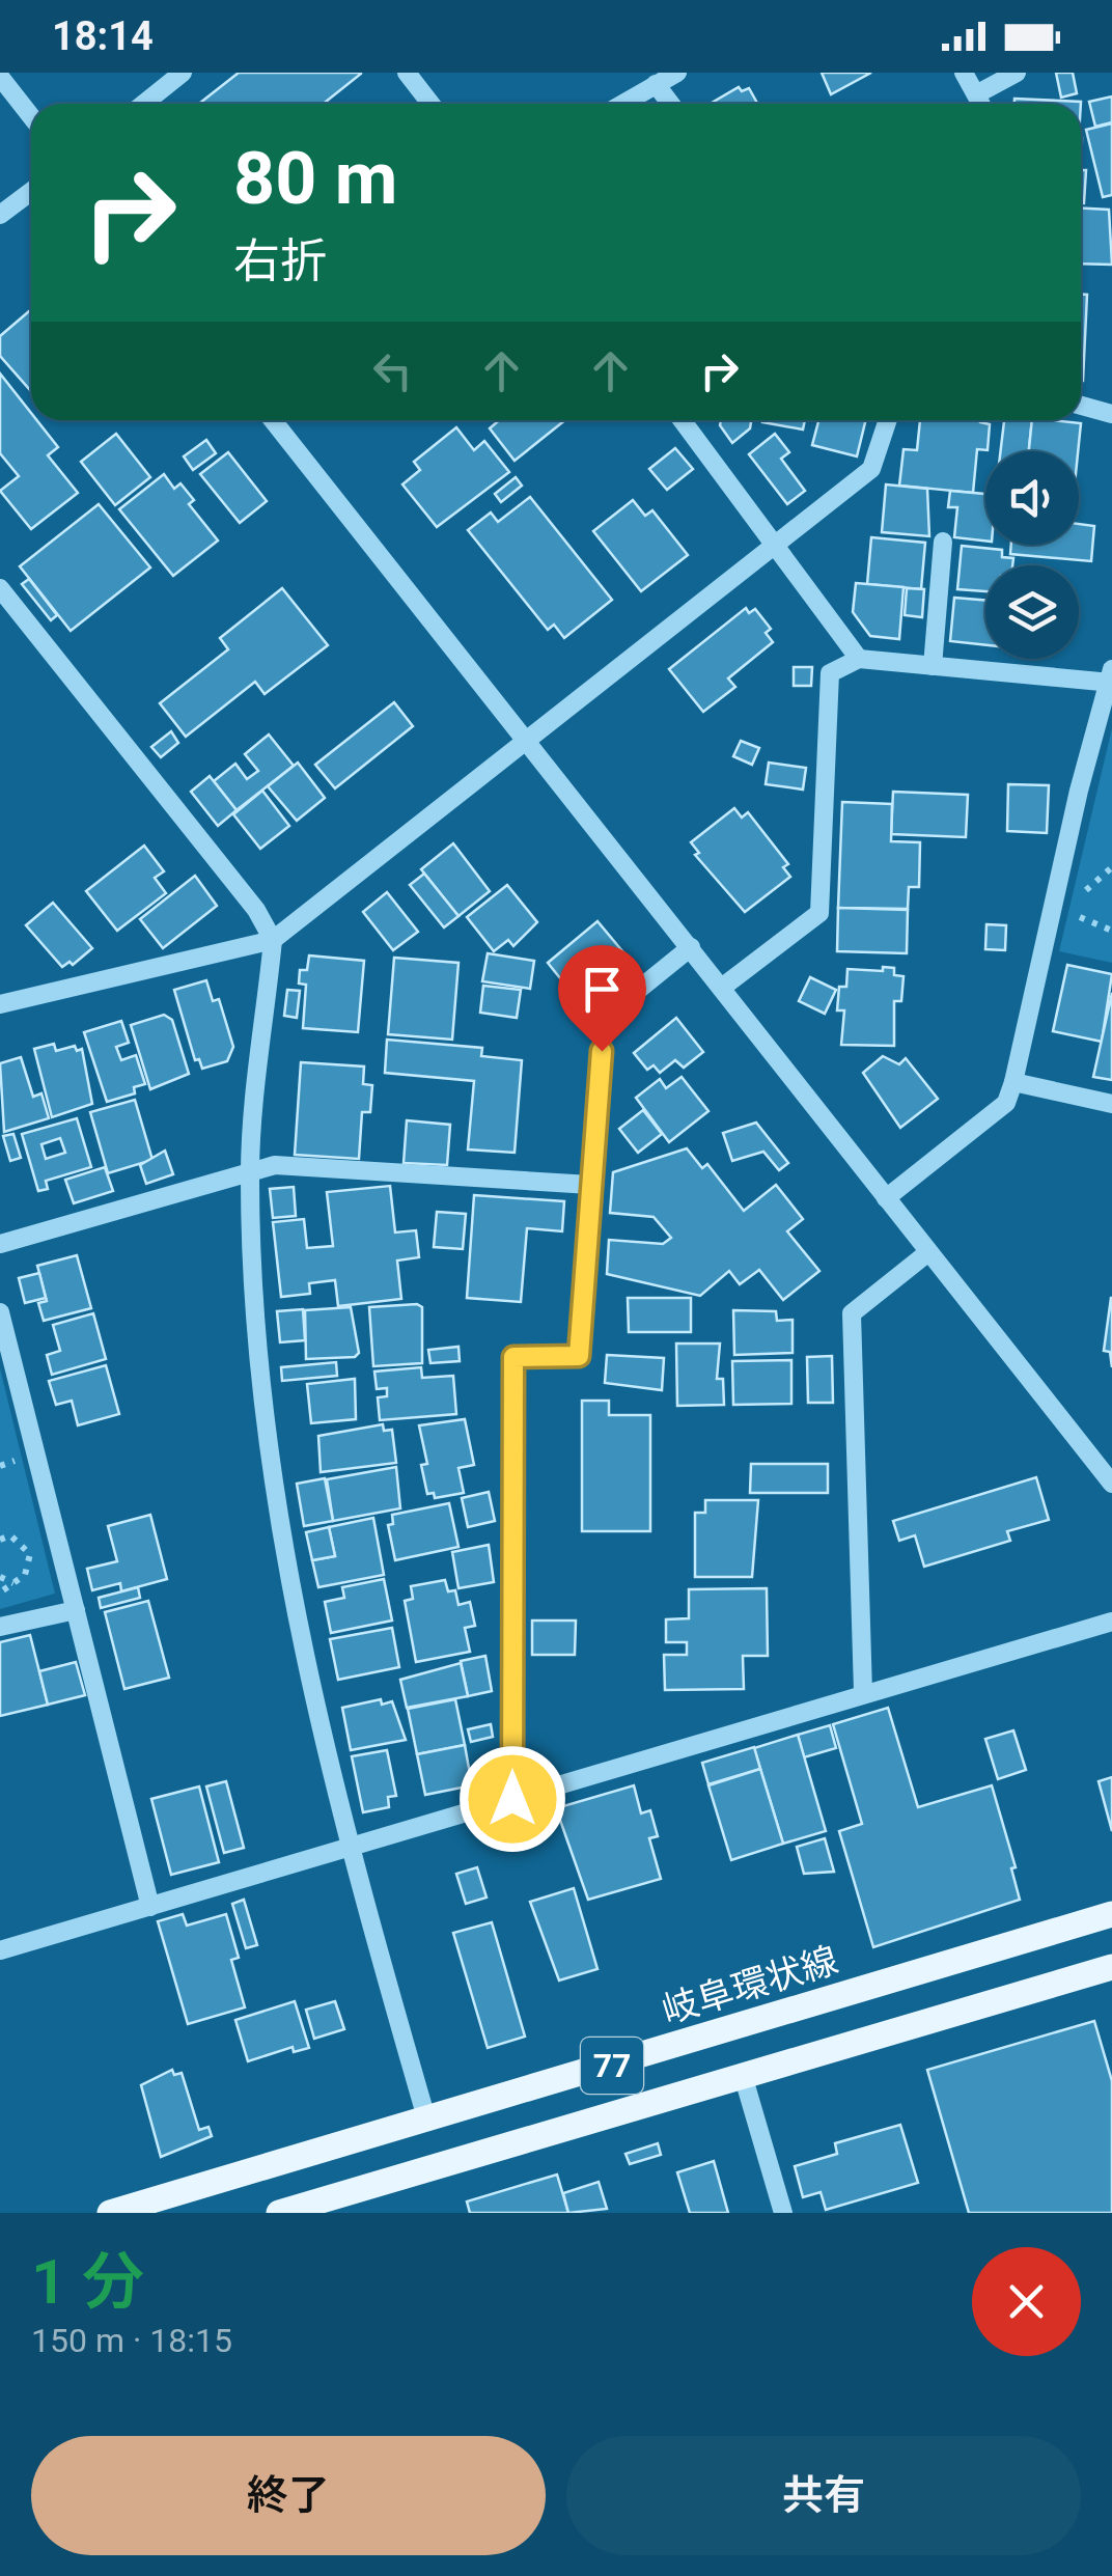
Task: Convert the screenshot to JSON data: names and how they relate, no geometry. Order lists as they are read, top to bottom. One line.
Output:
{"streets":{"main road":["岐阜環状線","77"]},"page":{"status":"18:14","turn":["80 m","右折"],"heading":["1 分","150 m · 18:15"],"buttons":["終了","共有"]}}
